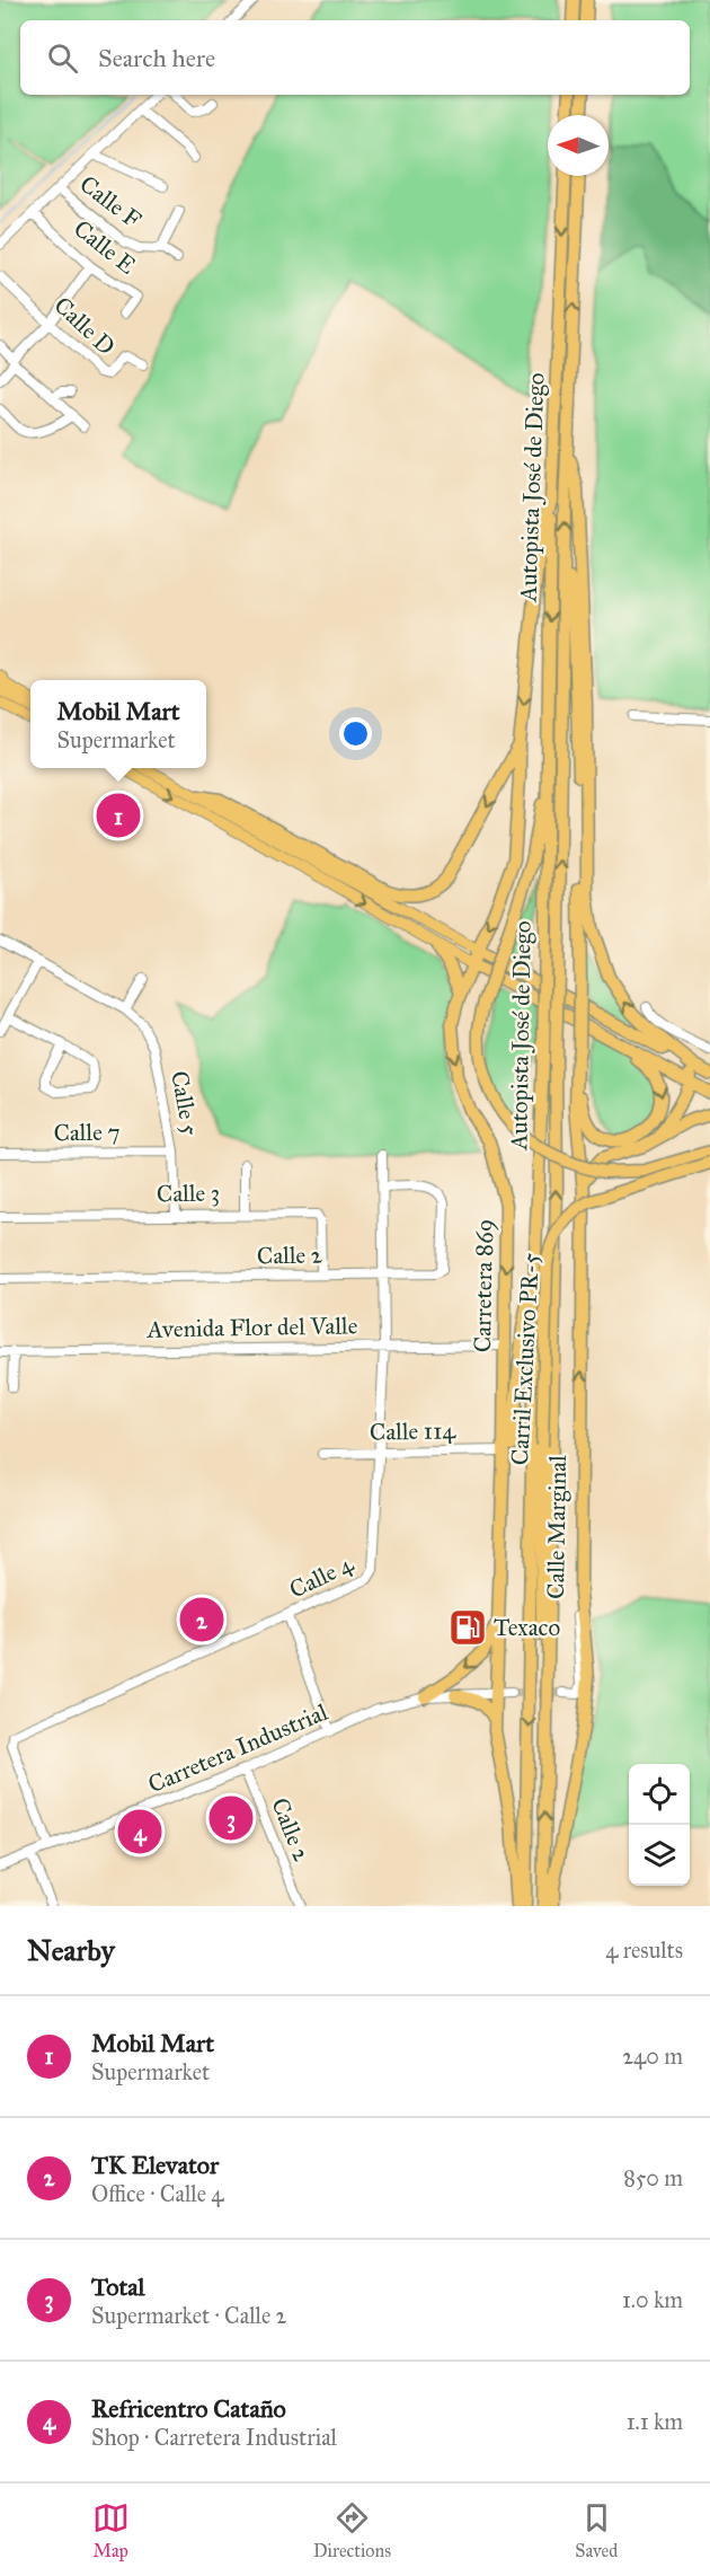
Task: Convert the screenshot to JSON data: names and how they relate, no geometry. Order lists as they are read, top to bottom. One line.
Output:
{"streets":{"highway":["Autopista José de Diego","Carretera 869","Carril Exclusivo PR-5","Calle Marginal"],"street":["Calle F","Calle E","Calle D","Calle 5","Calle 7","Calle 3","Calle 2","Avenida Flor del Valle","Calle 114","Calle 4","Carretera Industrial"]},"crossings":[["Autopista José de Diego","Carretera 869"],["Calle 5","Calle 7"],["Calle 5","Calle 3"],["Calle 3","Calle 2"],["Calle 2","Calle 4"],["Calle 2","Carretera Industrial"],["Carretera 869","Avenida Flor del Valle"],["Carretera 869","Calle 114"],["Carretera 869","Carretera Industrial"],["Avenida Flor del Valle","Calle 4"],["Calle 114","Calle 4"],["Calle 4","Carretera Industrial"]],"places":{"fuel station":["Texaco"]},"north":"left","page":{"search":"Search here","popup":["Mobil Mart","Supermarket"],"pins":["1","2","3","4"],"heading":["Nearby","4 results"],"list":[{"mark":"1","name":"Mobil Mart","note":"Supermarket","value":"240 m"},{"mark":"2","name":"TK Elevator","note":"Office · Calle 4","value":"850 m"},{"mark":"3","name":"Total","note":"Supermarket · Calle 2","value":"1.0 km"},{"mark":"4","name":"Refricentro Cataño","note":"Shop · Carretera Industrial","value":"1.1 km"}],"nav":["Map","Directions","Saved"]}}
